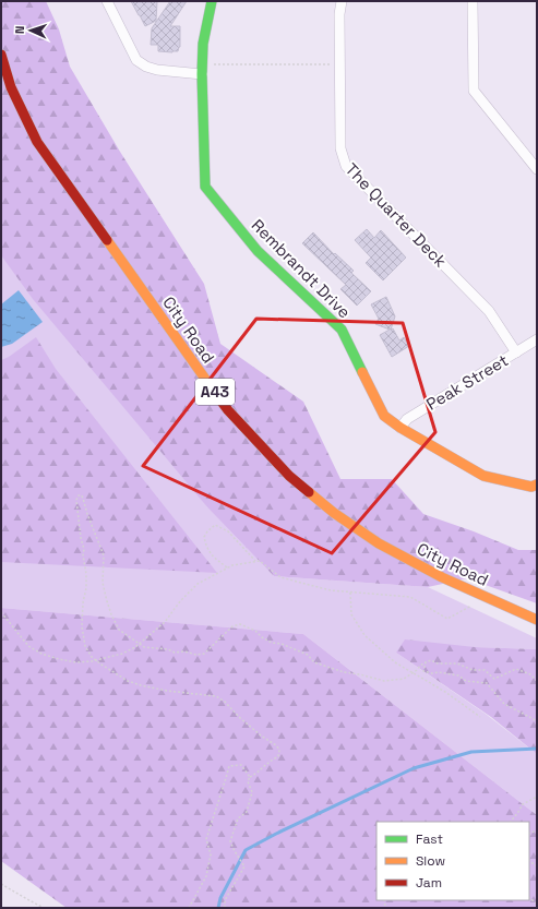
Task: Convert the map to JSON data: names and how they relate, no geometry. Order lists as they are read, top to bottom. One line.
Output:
{"streets":{"main road":["Rembrandt Drive","City Road","A43"],"street":["The Quarter Deck","Peak Street"]},"crossings":[["The Quarter Deck","Peak Street"],["Rembrandt Drive","Peak Street"]],"legend":["Fast","Slow","Jam"],"north":"left"}
